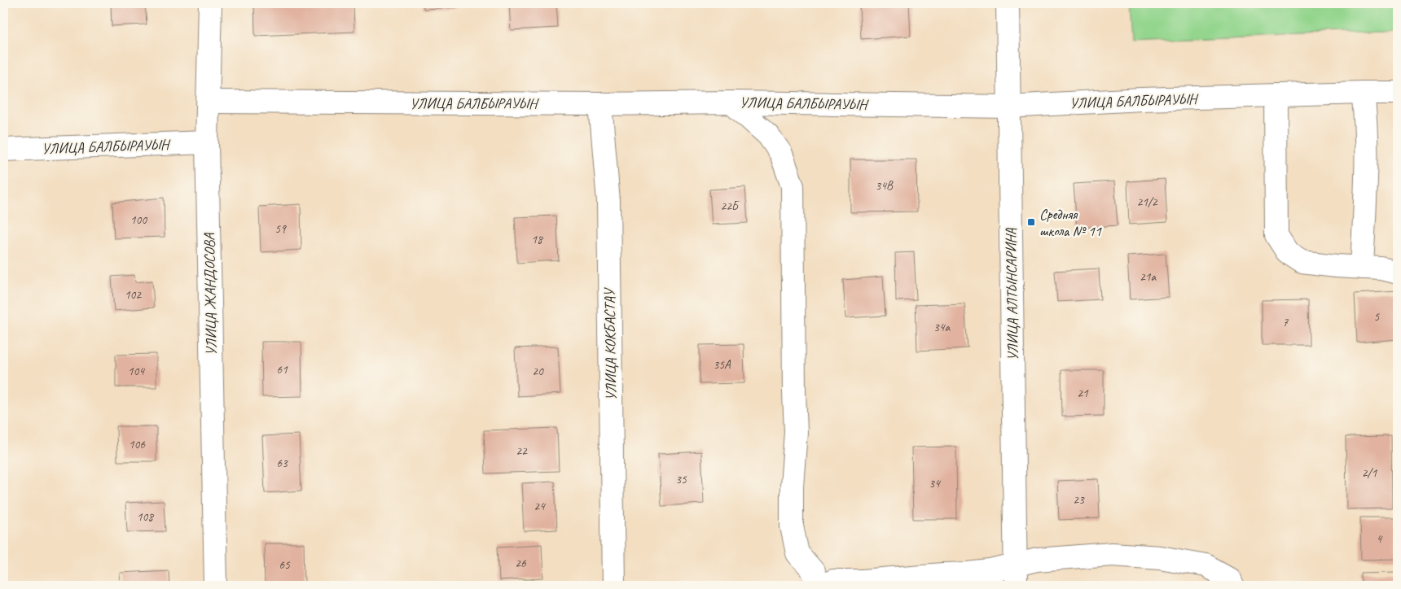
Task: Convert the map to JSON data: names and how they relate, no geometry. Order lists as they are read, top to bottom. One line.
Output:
{"streets":{"street":["УЛИЦА БАЛБЫРАУЫН","УЛИЦА ЖАНДОСОВА","УЛИЦА АЛТЫНСАРИНА","УЛИЦА КОКБАСТАУ"]},"crossings":[["УЛИЦА БАЛБЫРАУЫН","УЛИЦА ЖАНДОСОВА"],["УЛИЦА БАЛБЫРАУЫН","УЛИЦА АЛТЫНСАРИНА"],["УЛИЦА БАЛБЫРАУЫН","УЛИЦА КОКБАСТАУ"]],"places":{"transit":["Средняя школа № 11"]},"house_numbers":["34В","21/2","22Б","100","59","18","21а","102","5","7","34а","35А","61","104","20","21","106","22","63","2/1","35","34","23","24","108","4","26","65"]}
